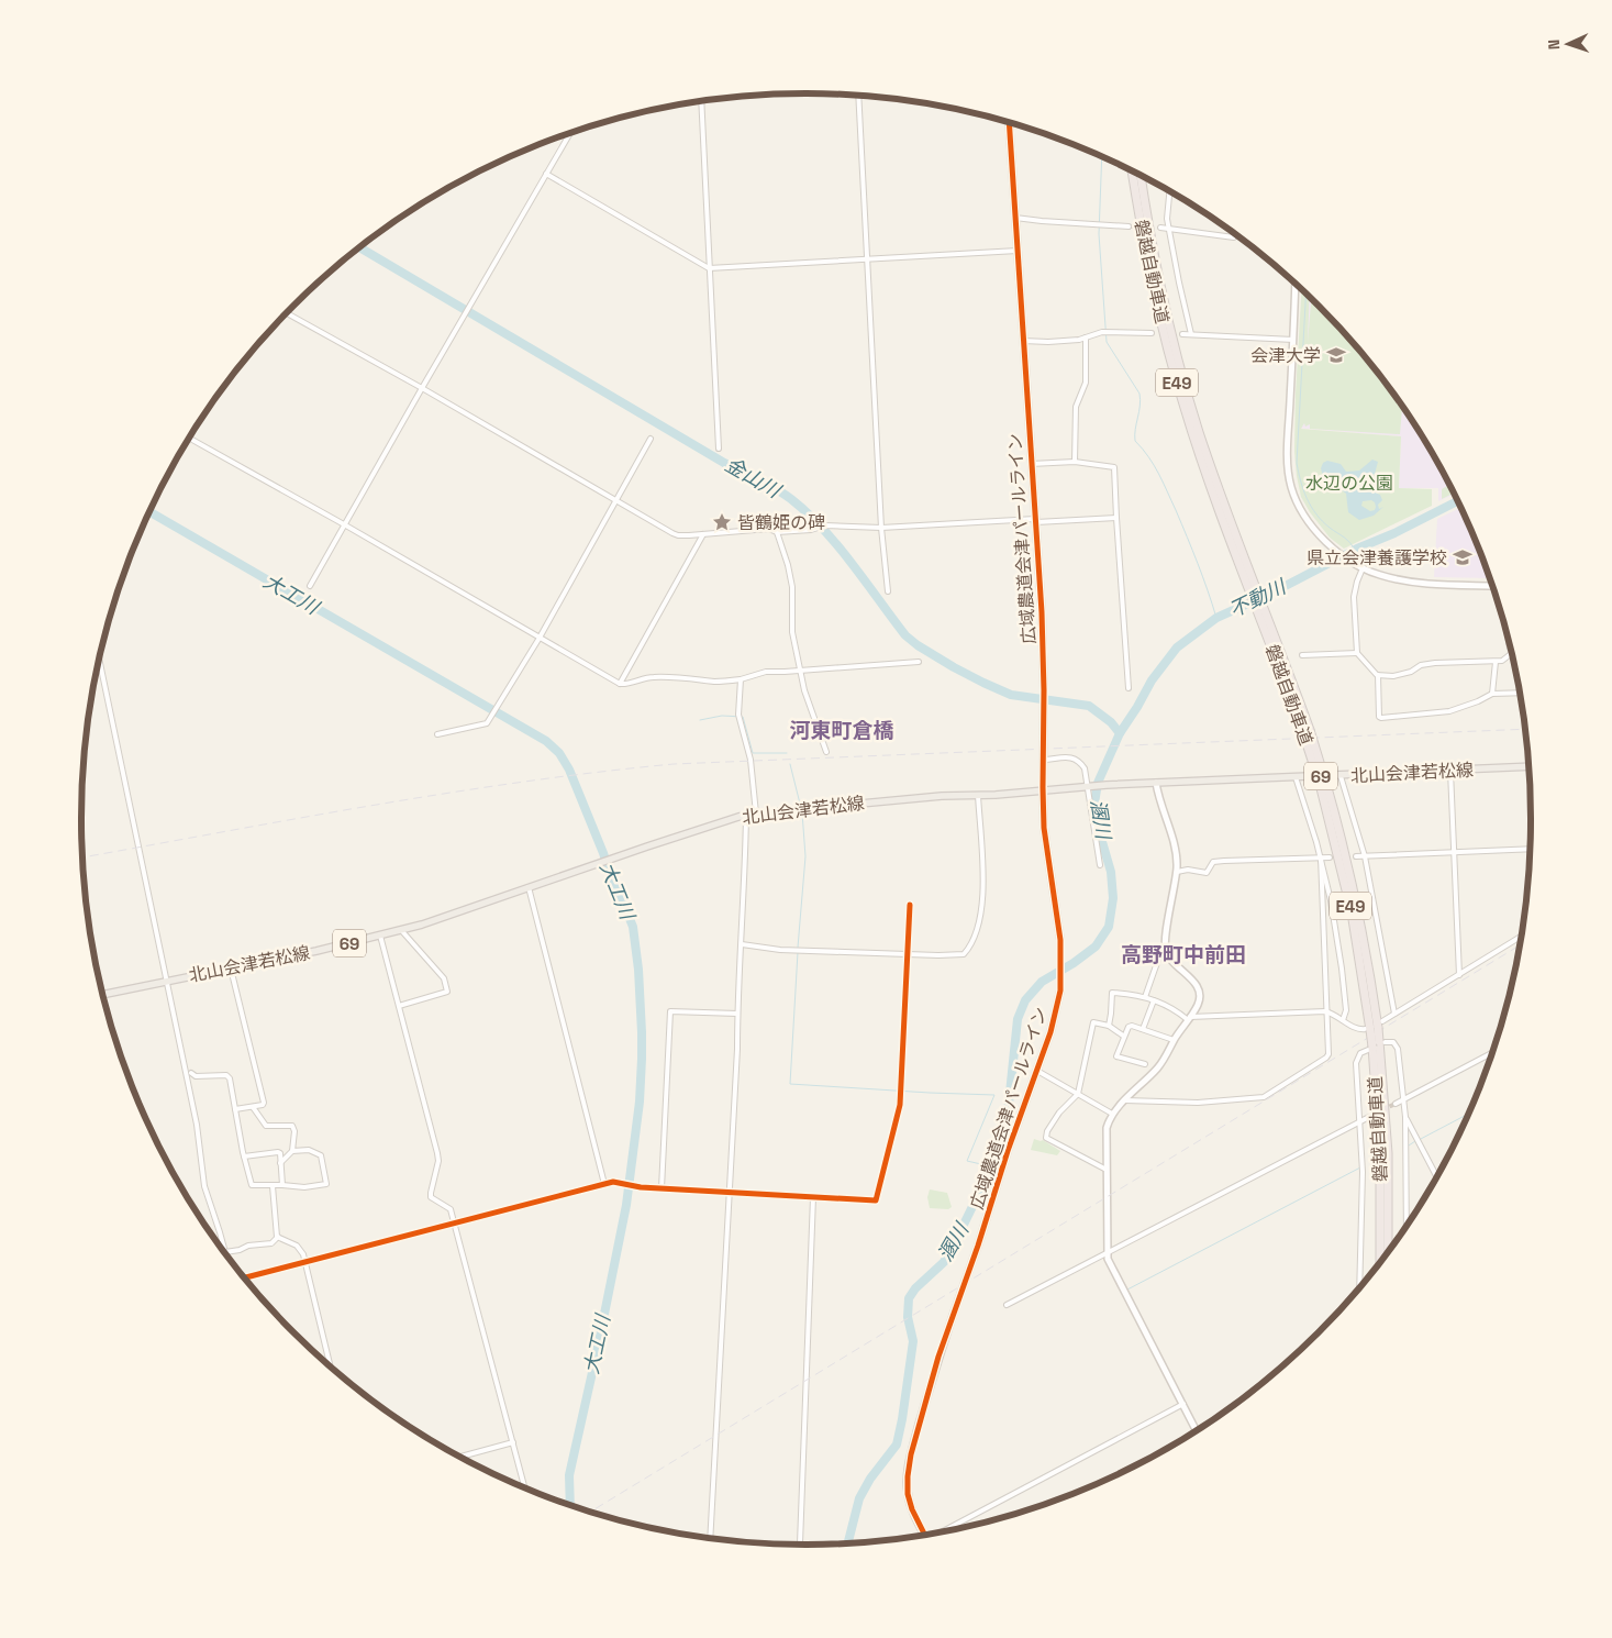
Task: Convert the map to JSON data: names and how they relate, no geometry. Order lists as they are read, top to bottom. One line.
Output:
{"streets":{"highway":["磐越自動車道","E49"],"main road":["北山会津若松線","69"],"street":["広域農道会津パールライン"]},"crossings":[["広域農道会津パールライン","北山会津若松線"]],"districts":["河東町倉橋","高野町中前田"],"water":["金山川","大工川","不動川","溷川"],"parks":["水辺の公園"],"places":{"school or university":["会津大学","県立会津養護学校"],"place":["皆鶴姫の碑"]},"north":"left"}
